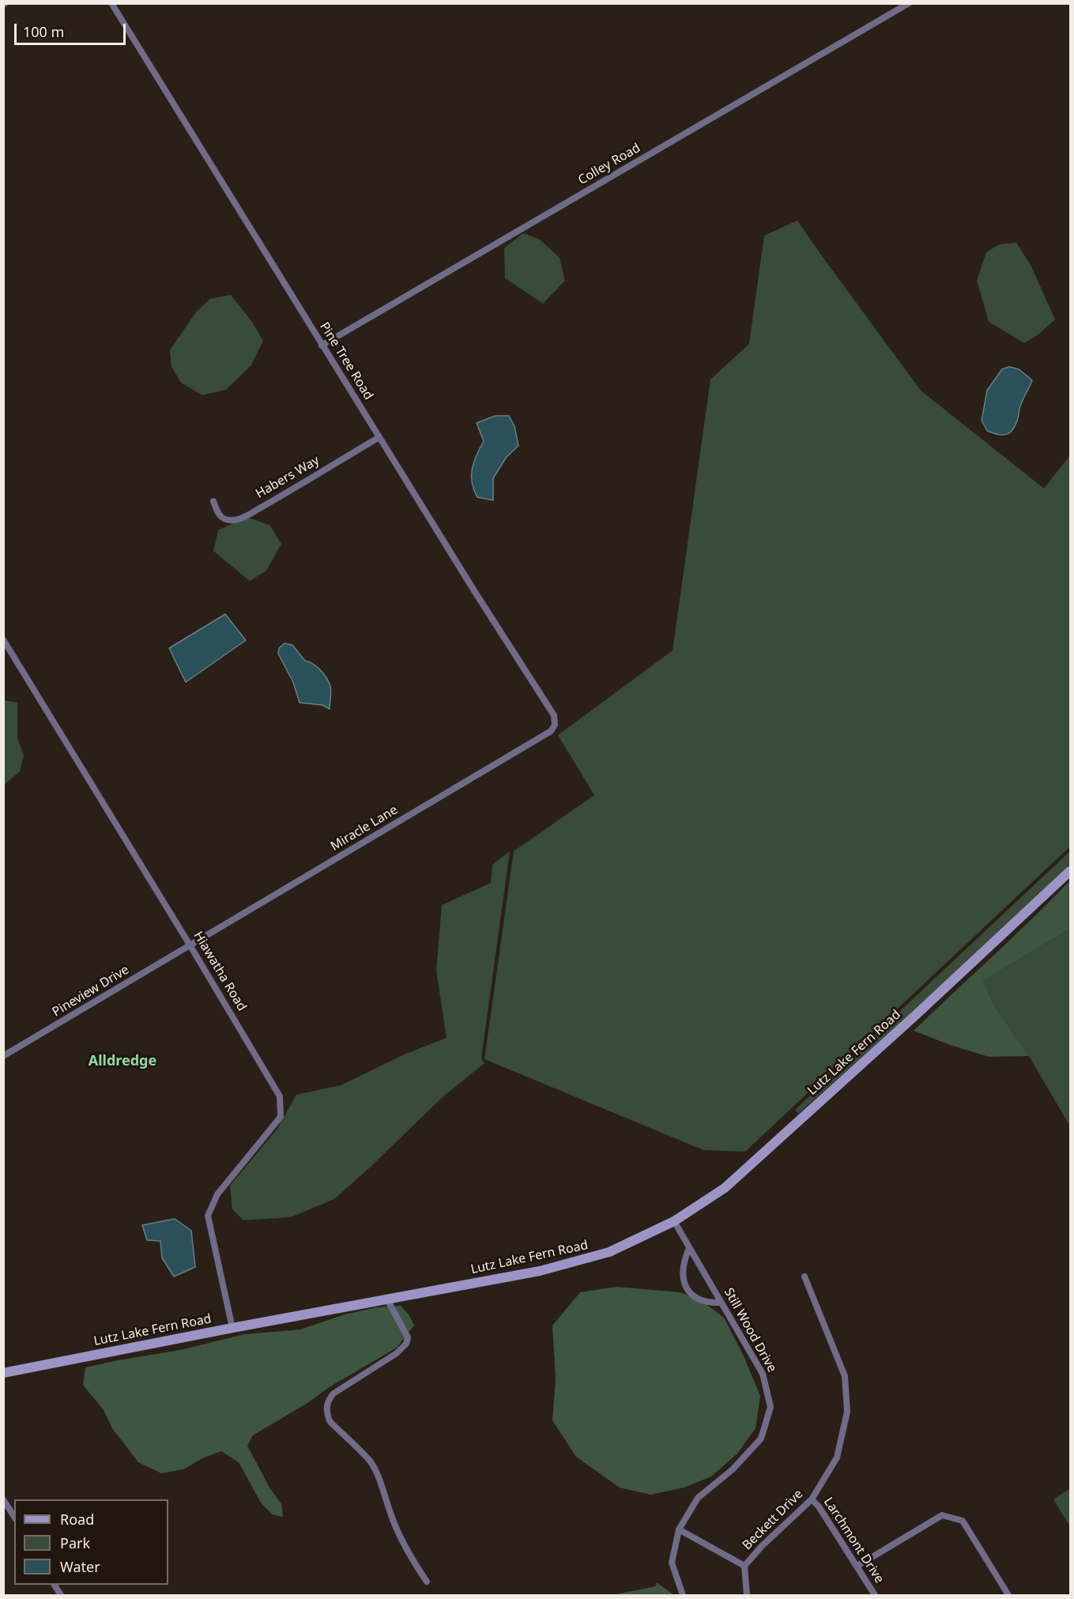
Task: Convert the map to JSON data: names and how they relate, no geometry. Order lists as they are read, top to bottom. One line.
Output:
{"streets":{"main road":["Lutz Lake Fern Road"],"street":["Colley Road","Pine Tree Road","Habers Way","Miracle Lane","Hiawatha Road","Pineview Drive","Still Wood Drive","Beckett Drive","Larchmont Drive"]},"crossings":[["Colley Road","Pine Tree Road"],["Pine Tree Road","Habers Way"],["Pine Tree Road","Miracle Lane"],["Miracle Lane","Hiawatha Road"],["Miracle Lane","Pineview Drive"],["Hiawatha Road","Pineview Drive"],["Hiawatha Road","Lutz Lake Fern Road"],["Lutz Lake Fern Road","Still Wood Drive"],["Beckett Drive","Larchmont Drive"]],"districts":["Alldredge"],"legend":["Road","Park","Water"],"scale_bar":"100 m"}
